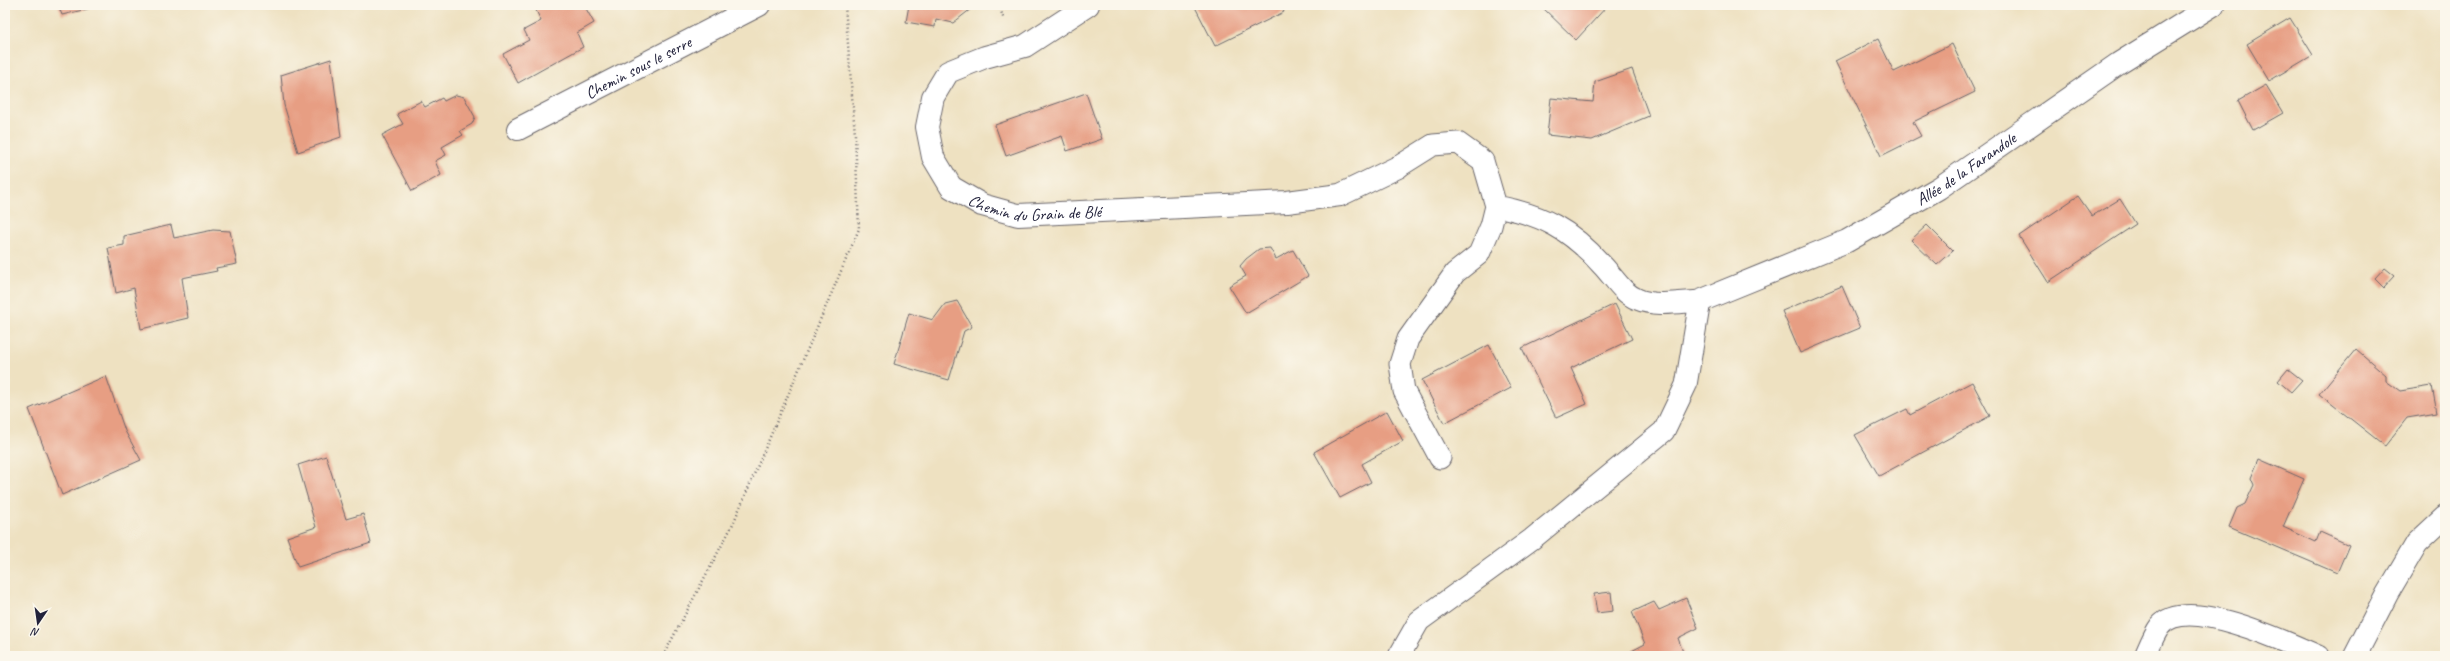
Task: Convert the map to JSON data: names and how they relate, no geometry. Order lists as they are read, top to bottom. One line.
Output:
{"streets":{"street":["Chemin sous le serre","Allée de la Farandole","Chemin du Grain de Blé"]},"north":"bottom"}
